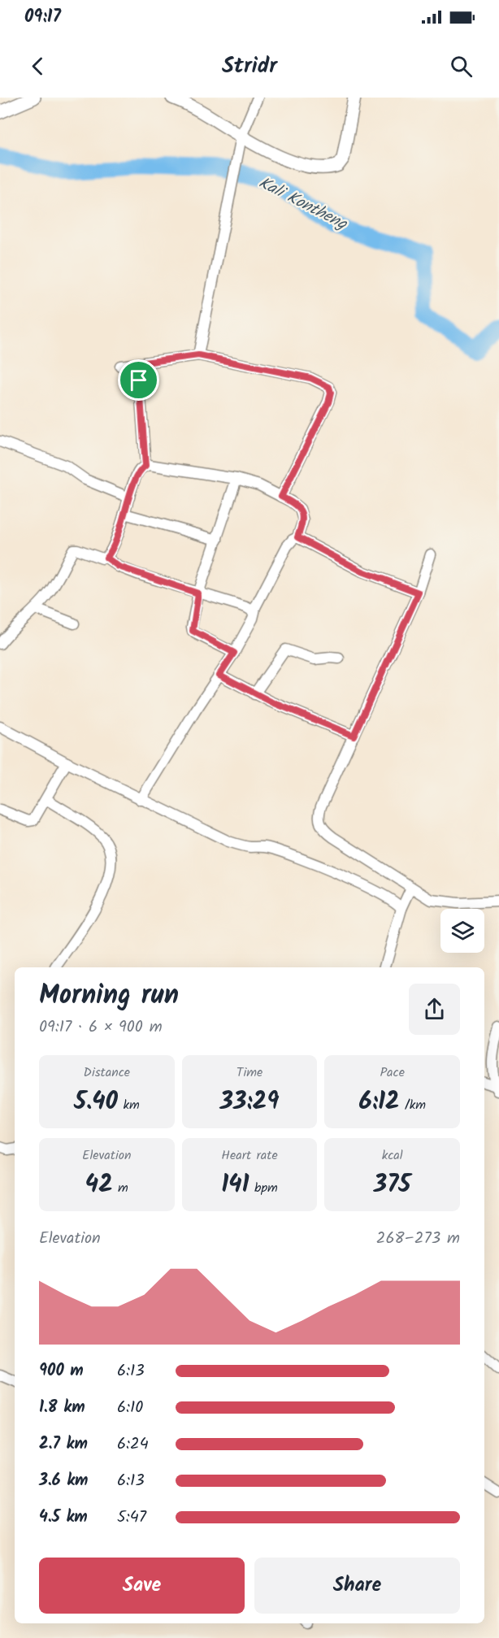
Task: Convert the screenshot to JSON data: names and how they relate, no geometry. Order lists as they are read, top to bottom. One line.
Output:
{"water":["Kali Kontheng"],"page":{"status":"09:17","header":"Stridr","heading":["Morning run","09:17 · 6 × 900 m"],"stats":[["Distance","5.40 km"],["Time","33:29"],["Pace","6:12 /km"],["Elevation","42 m"],["Heart rate","141 bpm"],["kcal","375"]],"chart":["Elevation","268–273 m"],"list":[{"name":"900 m","note":"6:13"},{"name":"1.8 km","note":"6:10"},{"name":"2.7 km","note":"6:24"},{"name":"3.6 km","note":"6:13"},{"name":"4.5 km","note":"5:47"}],"buttons":["Save","Share"]}}
